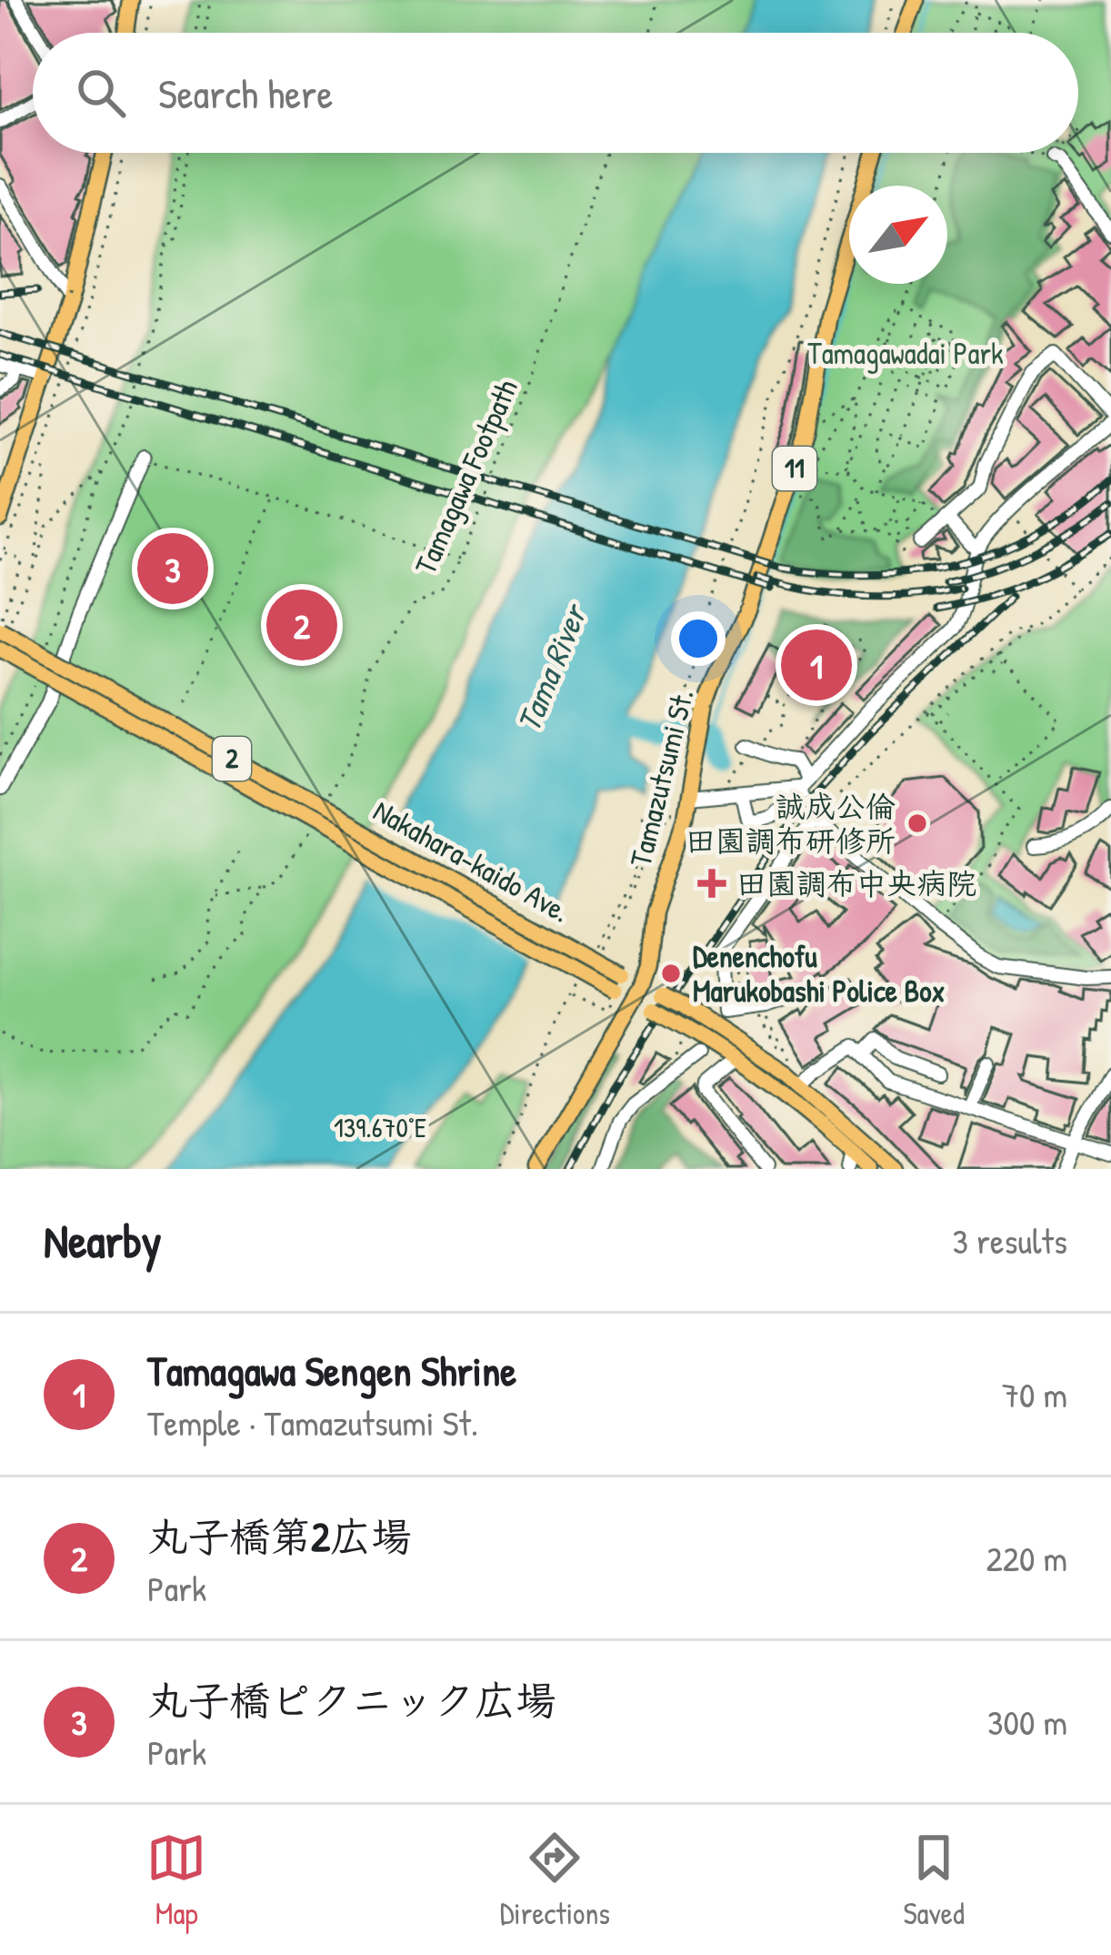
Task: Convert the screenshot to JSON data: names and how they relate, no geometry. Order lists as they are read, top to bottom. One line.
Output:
{"streets":{"main road":["11","2","Tamazutsumi St.","Nakahara-kaido Ave."],"path":["Tamagawa Footpath"]},"crossings":[["11","Tamazutsumi St."],["11","Nakahara-kaido Ave."],["Tamazutsumi St.","Nakahara-kaido Ave."]],"water":["Tama River"],"parks":["Tamagawadai Park"],"places":{"other":["誠成公倫 田園調布研修所","Denenchofu Marukobashi Police Box"],"health":["田園調布中央病院"]},"north":"top right","page":{"search":"Search here","pins":["3","2","1"],"heading":["Nearby","3 results"],"list":[{"mark":"1","name":"Tamagawa Sengen Shrine","note":"Temple · Tamazutsumi St.","value":"70 m"},{"mark":"2","name":"丸子橋第2広場","note":"Park","value":"220 m"},{"mark":"3","name":"丸子橋ピクニック広場","note":"Park","value":"300 m"}],"nav":["Map","Directions","Saved"]},"coordinates":["139.670°E"]}
